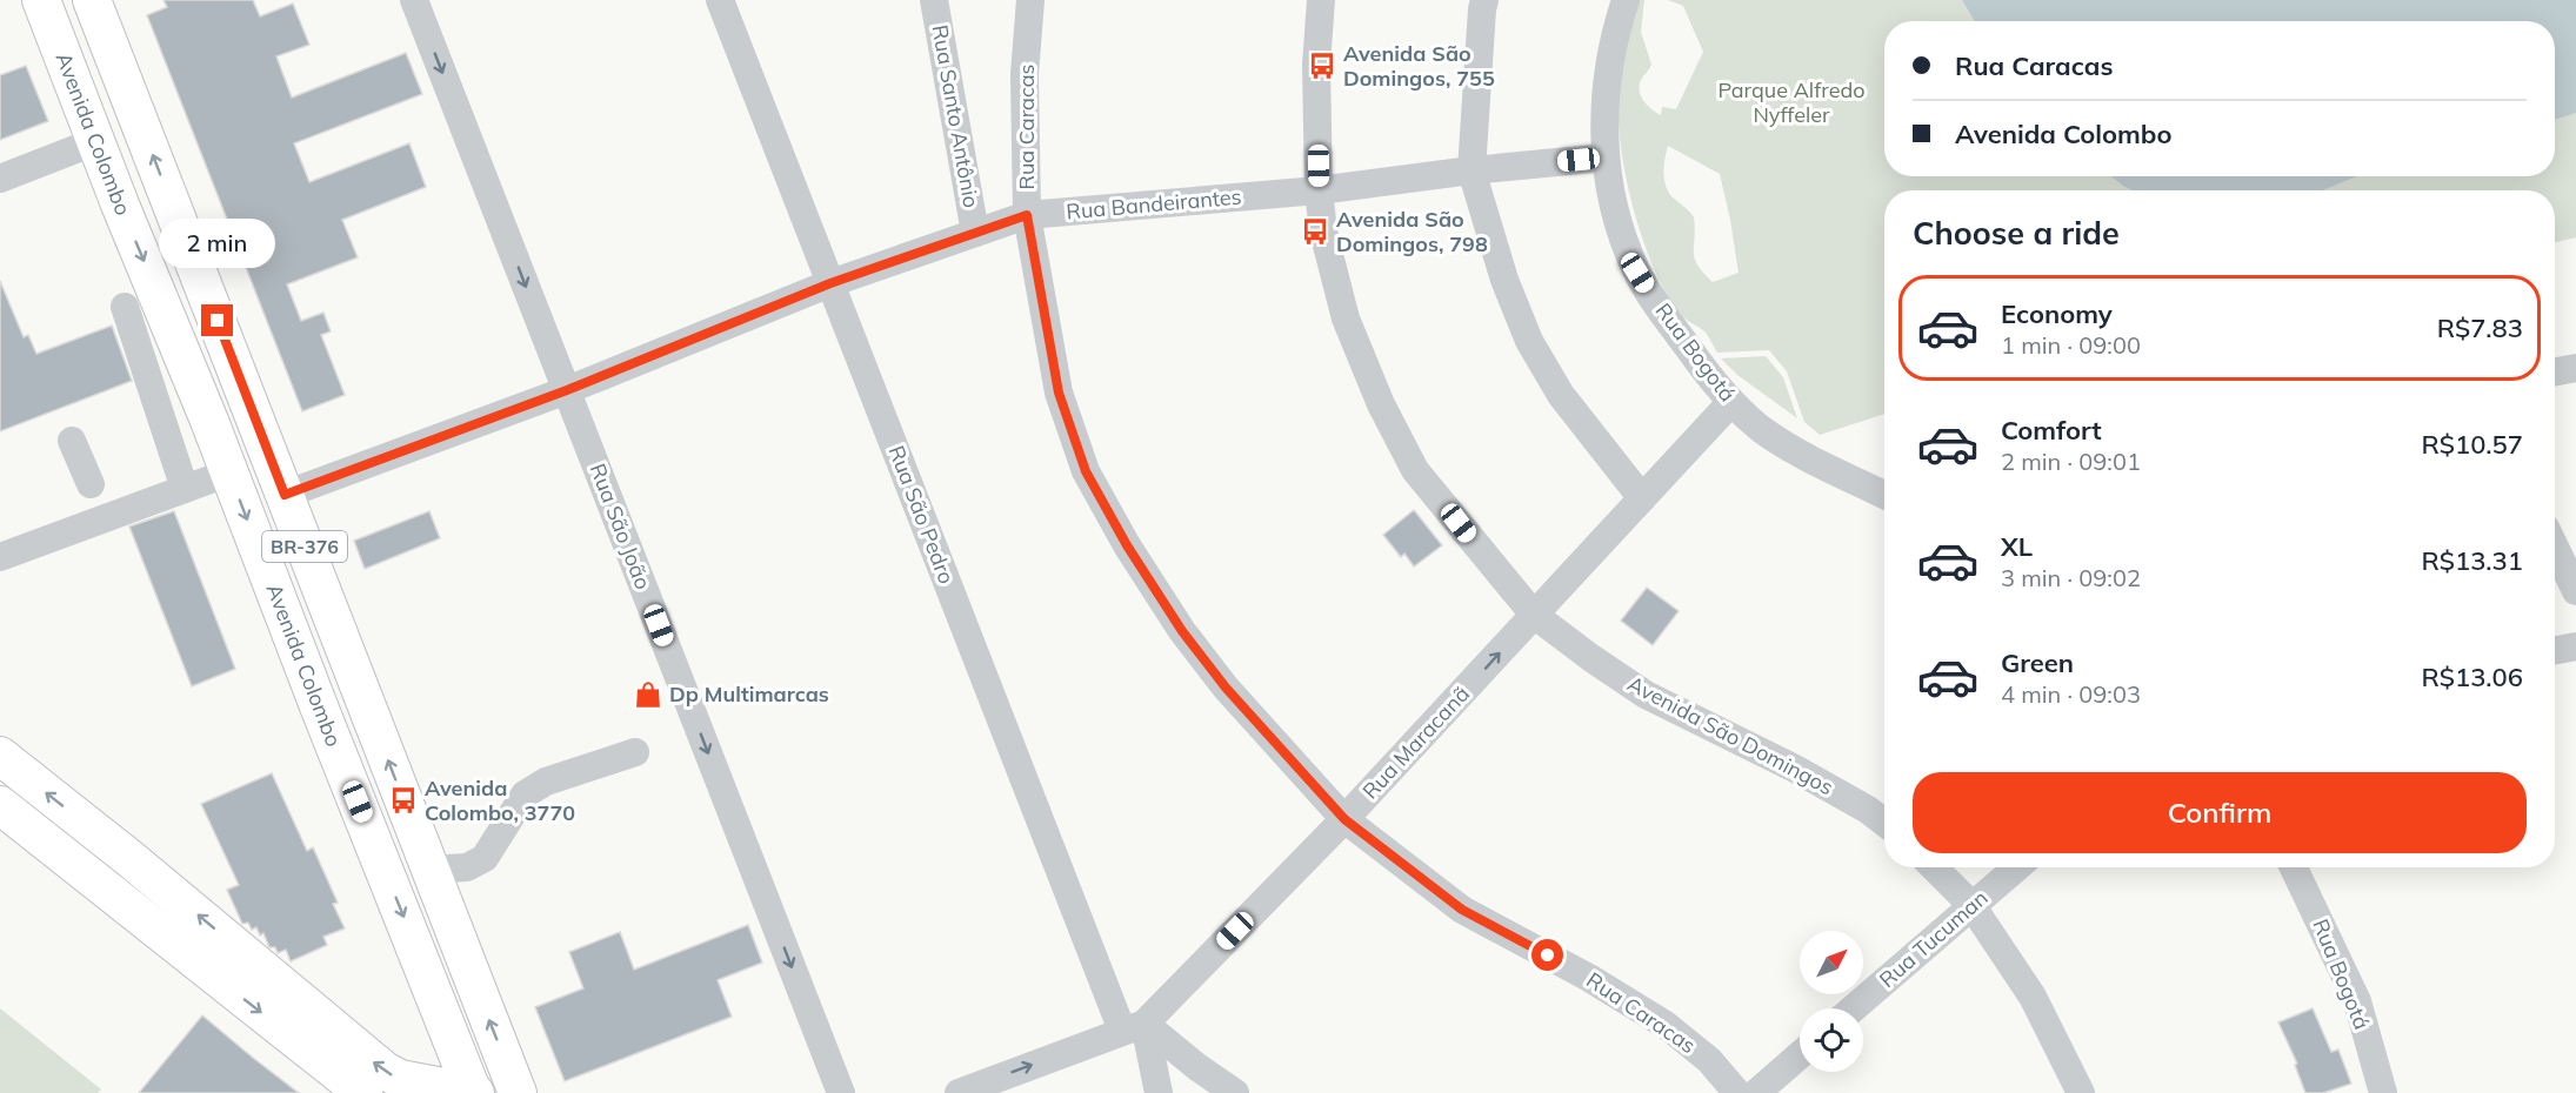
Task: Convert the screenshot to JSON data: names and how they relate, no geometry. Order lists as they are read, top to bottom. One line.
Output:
{"streets":{"main road":["Avenida Colombo","BR-376"],"street":["Rua Santo Antônio","Rua Caracas","Rua Bandeirantes","Rua Bogotá","Rua São Pedro","Rua São João","Avenida São Domingos","Rua Maracanã","Rua Tucuman"]},"crossings":[["Rua Santo Antônio","Rua Bandeirantes"],["Rua Caracas","Rua Bandeirantes"],["Rua Caracas","Rua Maracanã"],["Avenida Colombo","Rua Bandeirantes"],["Rua Bandeirantes","Rua Bogotá"],["Rua Bandeirantes","Rua São Pedro"],["Rua Bandeirantes","Rua São João"],["Rua Bandeirantes","Avenida São Domingos"],["Rua Bogotá","Rua Maracanã"],["Rua São Pedro","Rua Maracanã"],["Avenida São Domingos","Rua Maracanã"]],"one_way":["Rua São João","Rua Maracanã"],"parks":["Parque Alfredo Nyffeler"],"places":{"bus stop":["Avenida São Domingos, 755","Avenida São Domingos, 798","Avenida Colombo, 3770"],"shop":["Dp Multimarcas"]},"north":"top right","page":{"banner":["Rua Caracas","Avenida Colombo"],"heading":"Choose a ride","bubble":"2 min","list":[{"name":"Economy","note":"1 min · 09:00","value":"R$7.83"},{"name":"Comfort","note":"2 min · 09:01","value":"R$10.57"},{"name":"XL","note":"3 min · 09:02","value":"R$13.31"},{"name":"Green","note":"4 min · 09:03","value":"R$13.06"}],"buttons":"Confirm"}}
